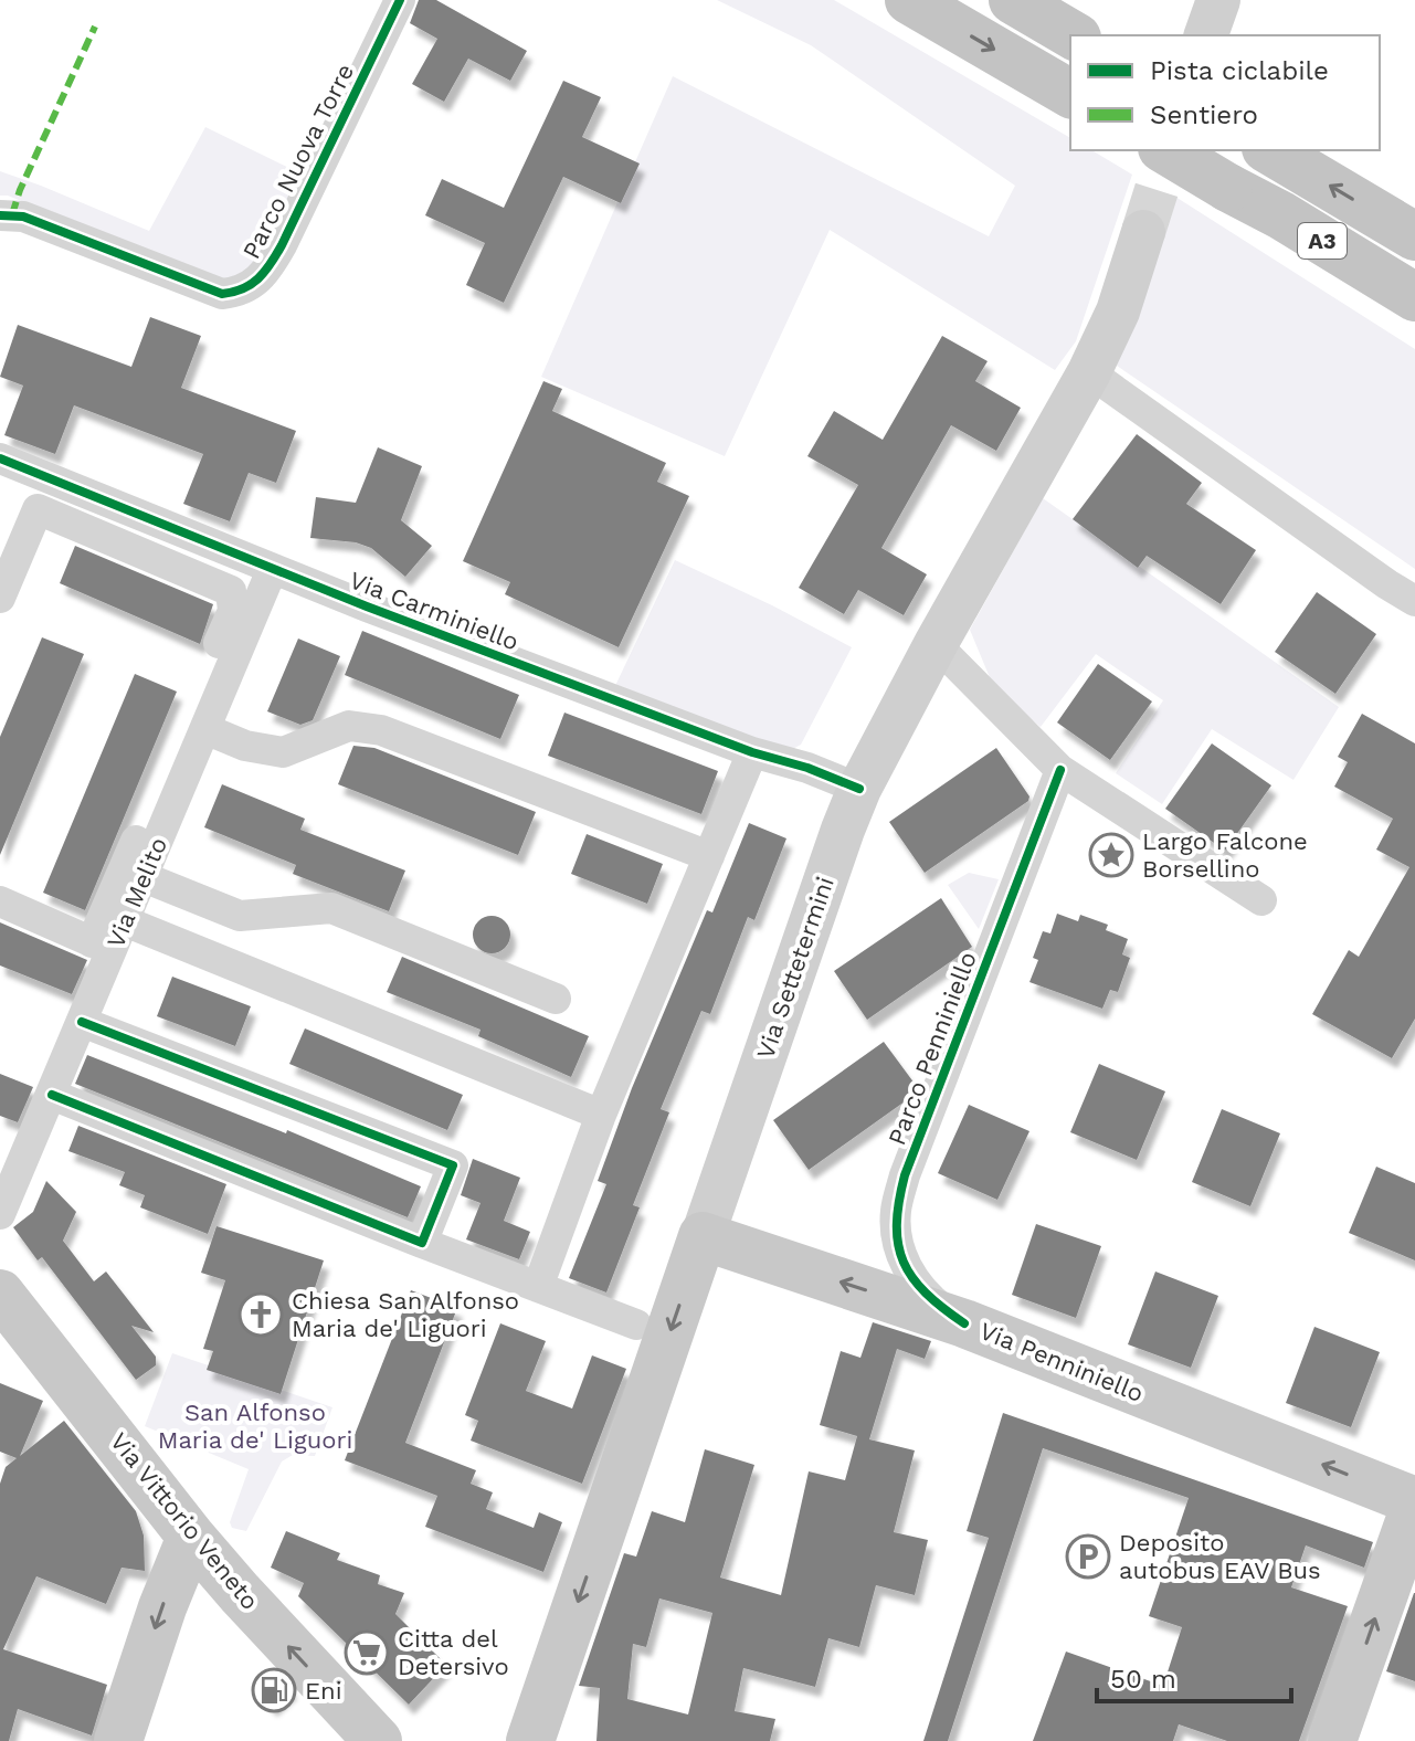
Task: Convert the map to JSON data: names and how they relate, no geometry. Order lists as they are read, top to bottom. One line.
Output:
{"streets":{"highway":["A3"],"main road":["Via Settetermini","Via Penniniello","Via Vittorio Veneto"],"street":["Parco Nuova Torre","Via Carminiello","Via Melito","Parco Penniniello"]},"crossings":[["Via Carminiello","Via Melito"],["Via Carminiello","Via Settetermini"],["Via Settetermini","Via Penniniello"],["Parco Penniniello","Via Penniniello"]],"one_way":["Via Penniniello","Via Vittorio Veneto"],"parks":["San Alfonso Maria de' Liguori"],"places":{"place":["Largo Falcone Borsellino"],"church":["Chiesa San Alfonso Maria de' Liguori"],"parking":["Deposito autobus EAV Bus"],"supermarket":["Citta del Detersivo"],"fuel station":["Eni"]},"legend":["Pista ciclabile","Sentiero"],"scale_bar":"50 m"}
